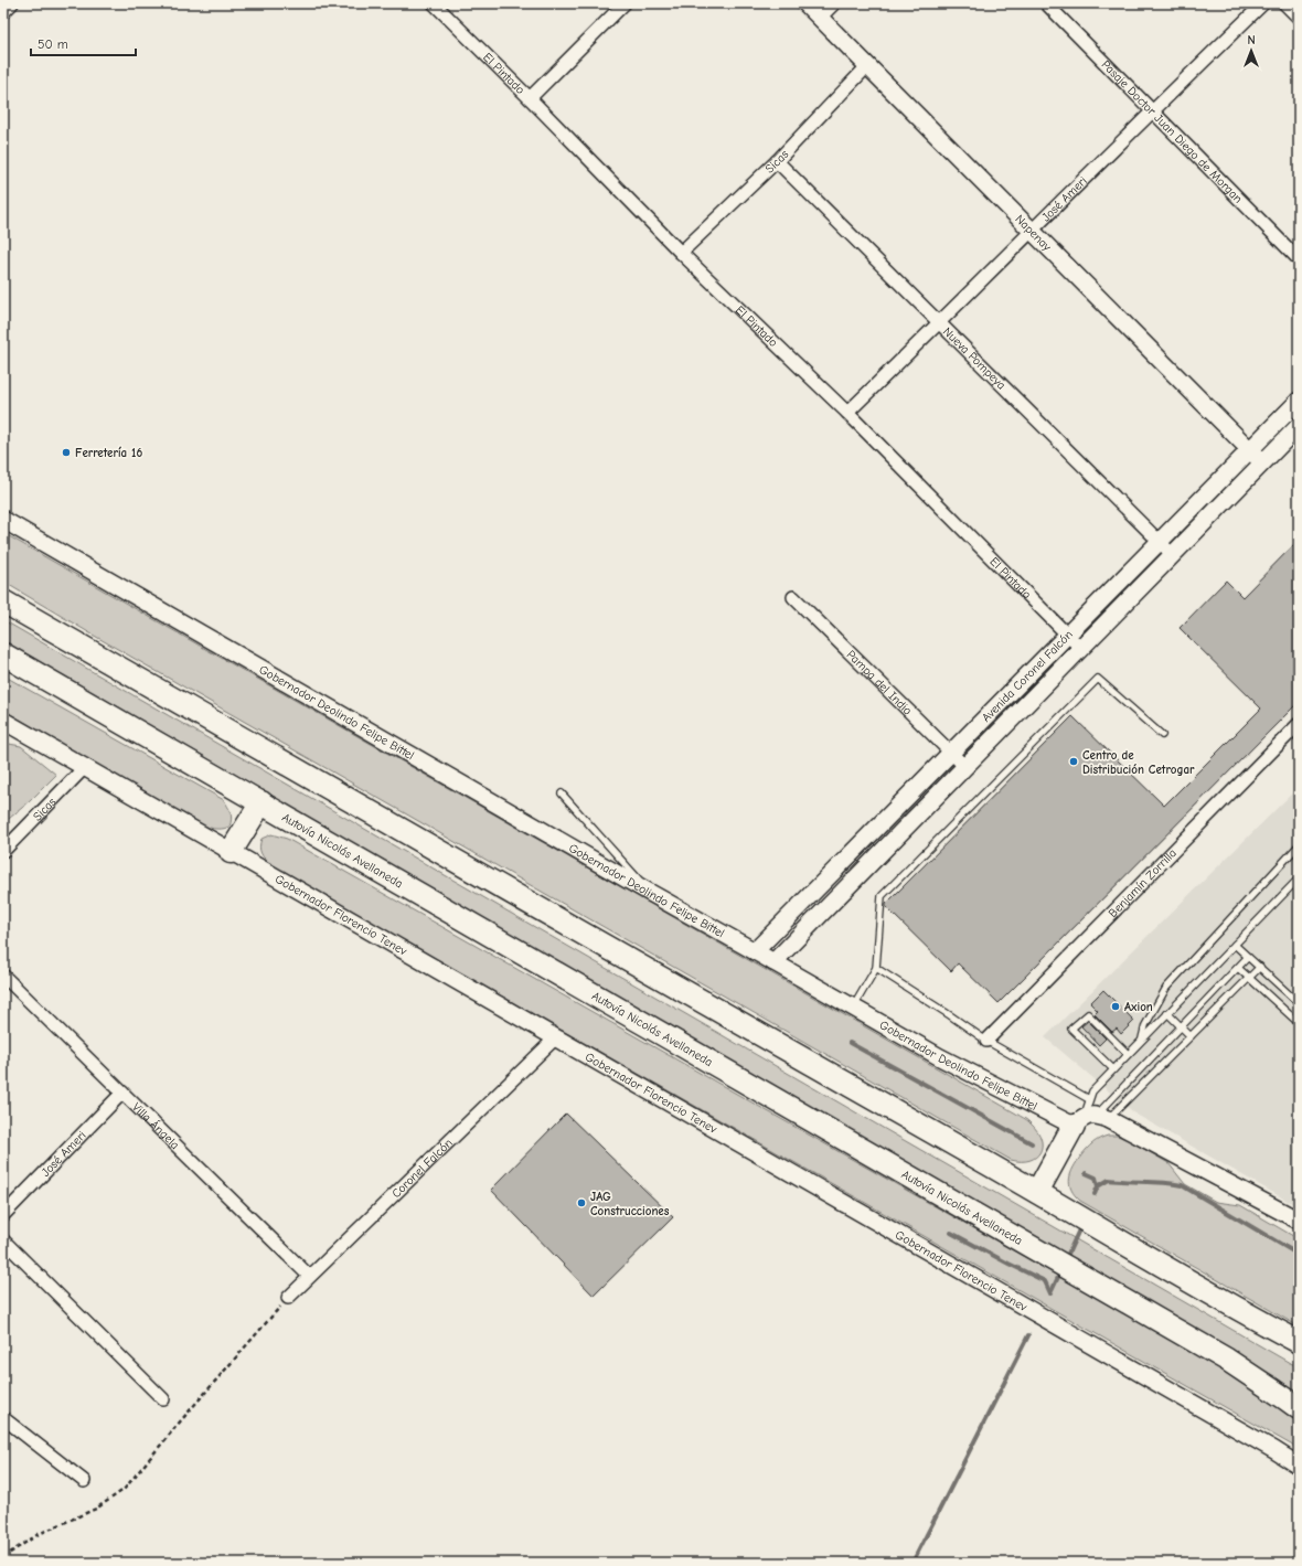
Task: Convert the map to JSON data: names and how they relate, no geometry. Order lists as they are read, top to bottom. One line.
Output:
{"streets":{"highway":["Autovía Nicolás Avellaneda"],"street":["El Pintado","Pasaje Doctor Juan Diego de Morgan","Sicas","José Ameri","Napenay","Nueva Pompeya","Avenida Coronel Falcón","Pampa del Indio","Gobernador Deolindo Felipe Bittel","Benjamín Zorrilla","Gobernador Florencio Tenev","Villa Ángela","Coronel Falcón"]},"crossings":[["El Pintado","Sicas"],["El Pintado","José Ameri"],["El Pintado","Avenida Coronel Falcón"],["Pasaje Doctor Juan Diego de Morgan","José Ameri"],["Sicas","Napenay"],["Sicas","Nueva Pompeya"],["Sicas","Gobernador Florencio Tenev"],["José Ameri","Napenay"],["José Ameri","Nueva Pompeya"],["José Ameri","Villa Ángela"],["Napenay","Avenida Coronel Falcón"],["Nueva Pompeya","Avenida Coronel Falcón"],["Avenida Coronel Falcón","Pampa del Indio"],["Avenida Coronel Falcón","Gobernador Deolindo Felipe Bittel"],["Gobernador Florencio Tenev","Coronel Falcón"],["Villa Ángela","Coronel Falcón"]],"places":["Ferretería 16","Centro de Distribución Cetrogar","Axion","JAG Construcciones"],"scale_bar":"50 m","north":"top"}
